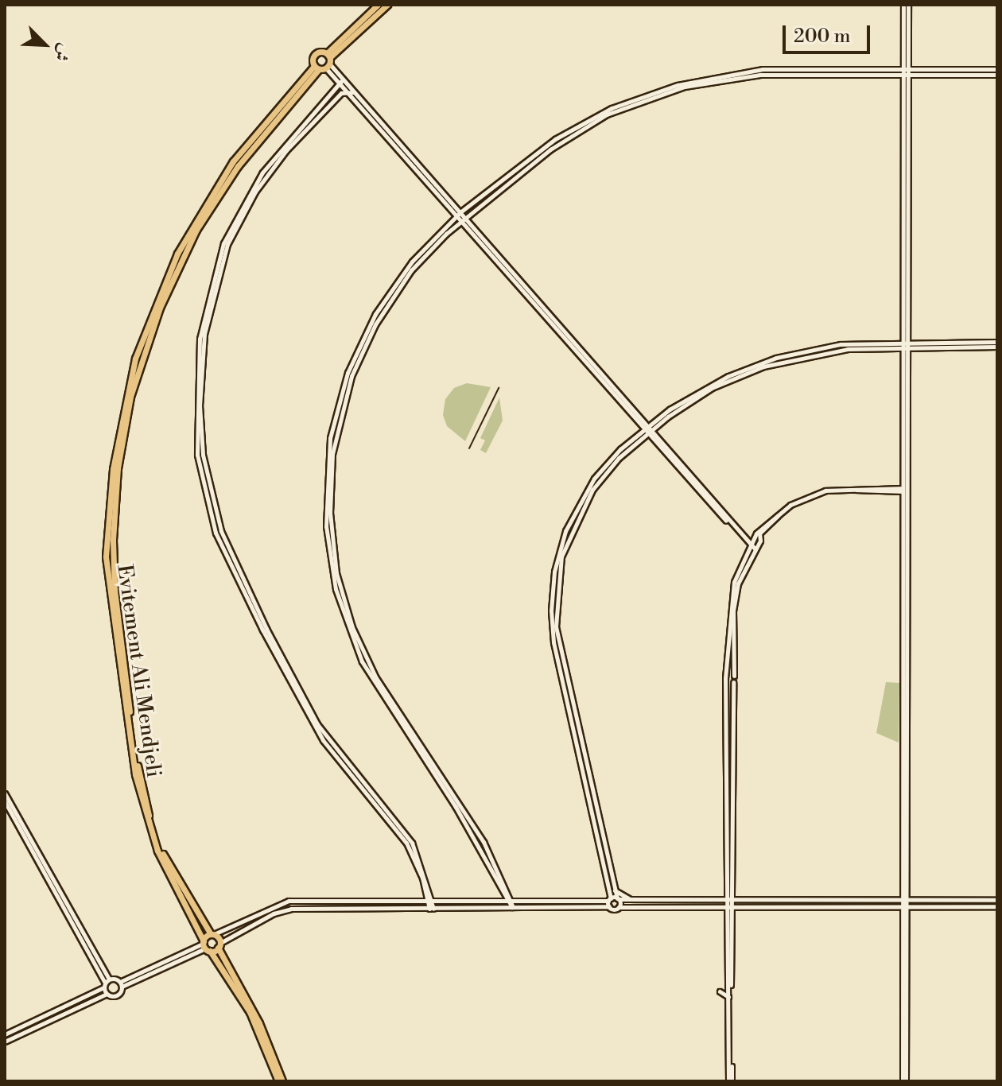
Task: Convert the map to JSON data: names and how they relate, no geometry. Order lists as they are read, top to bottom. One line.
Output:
{"streets":{"highway":["Evitement Ali Mendjeli"]},"scale_bar":"200 m","north":"bottom right"}
